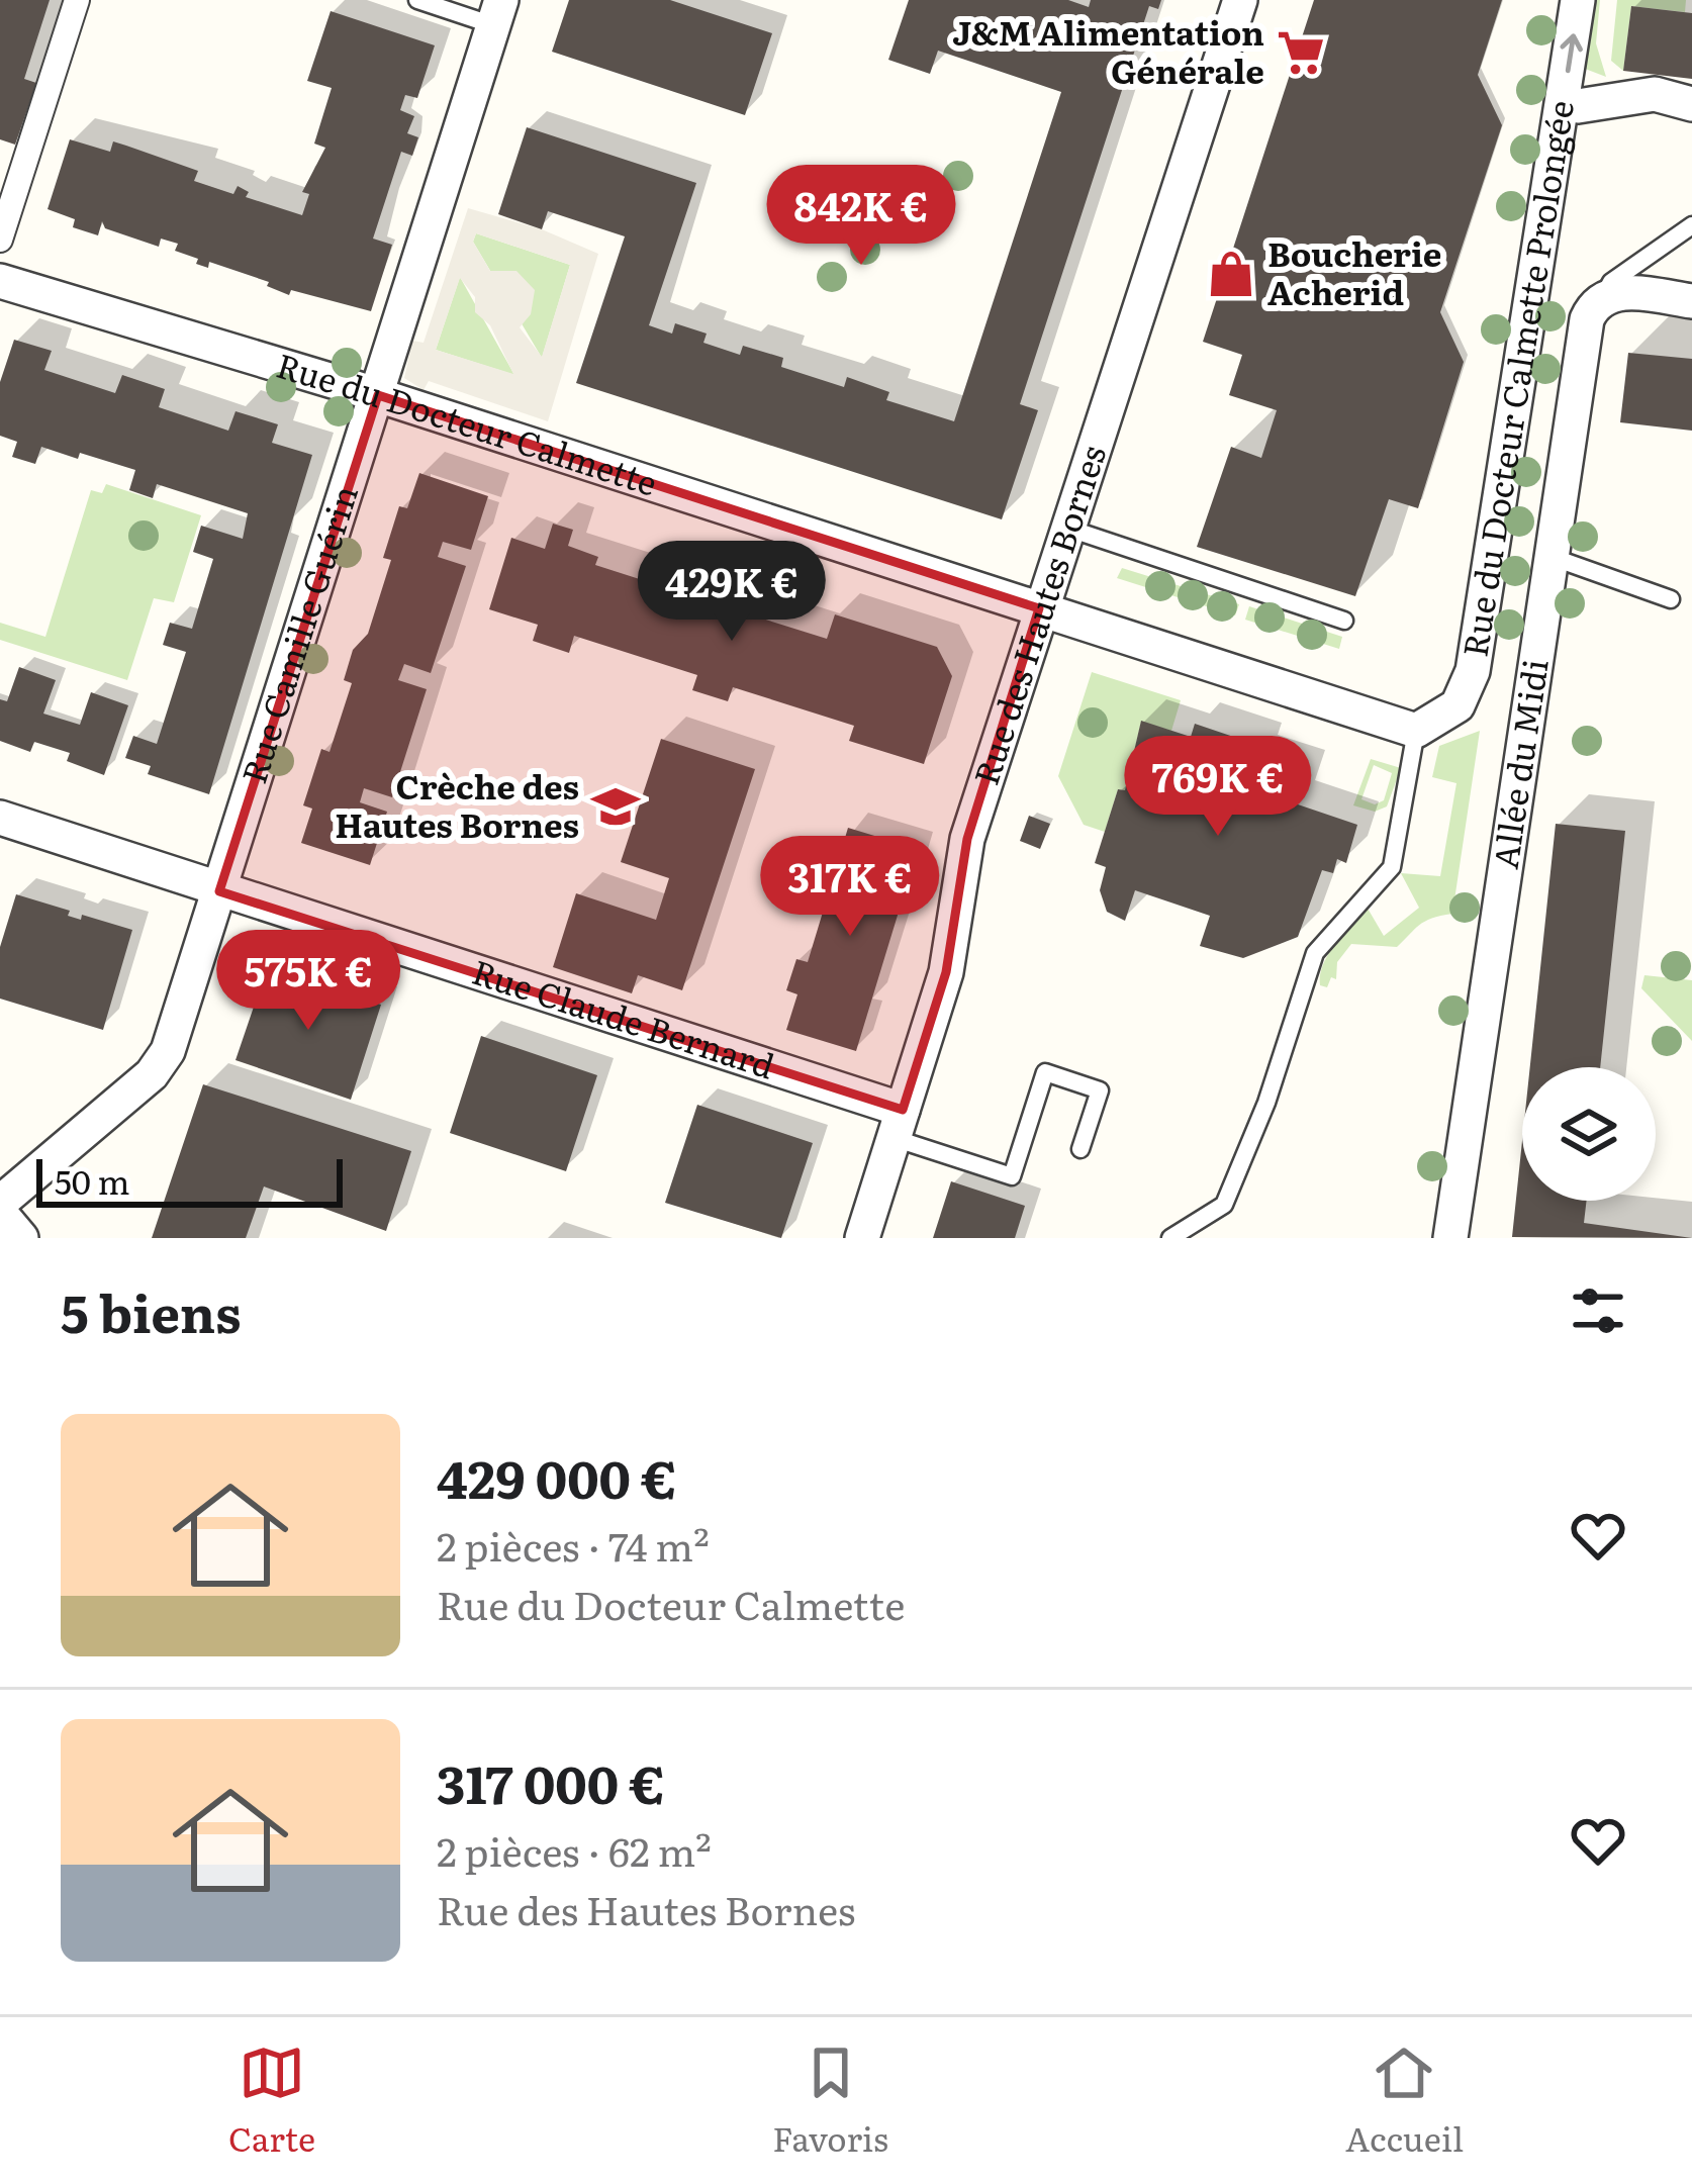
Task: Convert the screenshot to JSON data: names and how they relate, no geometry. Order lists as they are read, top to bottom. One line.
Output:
{"streets":{"street":["Rue du Docteur Calmette Prolongée","Rue du Docteur Calmette","Rue des Hautes Bornes","Rue Camille Guérin","Allée du Midi","Rue Claude Bernard"]},"crossings":[["Rue du Docteur Calmette Prolongée","Rue du Docteur Calmette"],["Rue du Docteur Calmette","Rue des Hautes Bornes"],["Rue du Docteur Calmette","Rue Camille Guérin"],["Rue des Hautes Bornes","Rue Claude Bernard"],["Rue Camille Guérin","Rue Claude Bernard"]],"one_way":["Rue du Docteur Calmette Prolongée"],"places":{"supermarket":["J&M Alimentation Générale"],"shop":["Boucherie Acherid"],"school or university":["Crèche des Hautes Bornes"]},"scale_bar":"50 m","page":{"price":["842K €","429K €","769K €","317K €","575K €"],"scale":"50 m","heading":"5 biens","list":[{"name":"429 000 €","note":"2 pièces · 74 m² · Rue du Docteur Calmette"},{"name":"317 000 €","note":"2 pièces · 62 m² · Rue des Hautes Bornes"}],"tabs":["Carte","Favoris","Accueil"]}}
